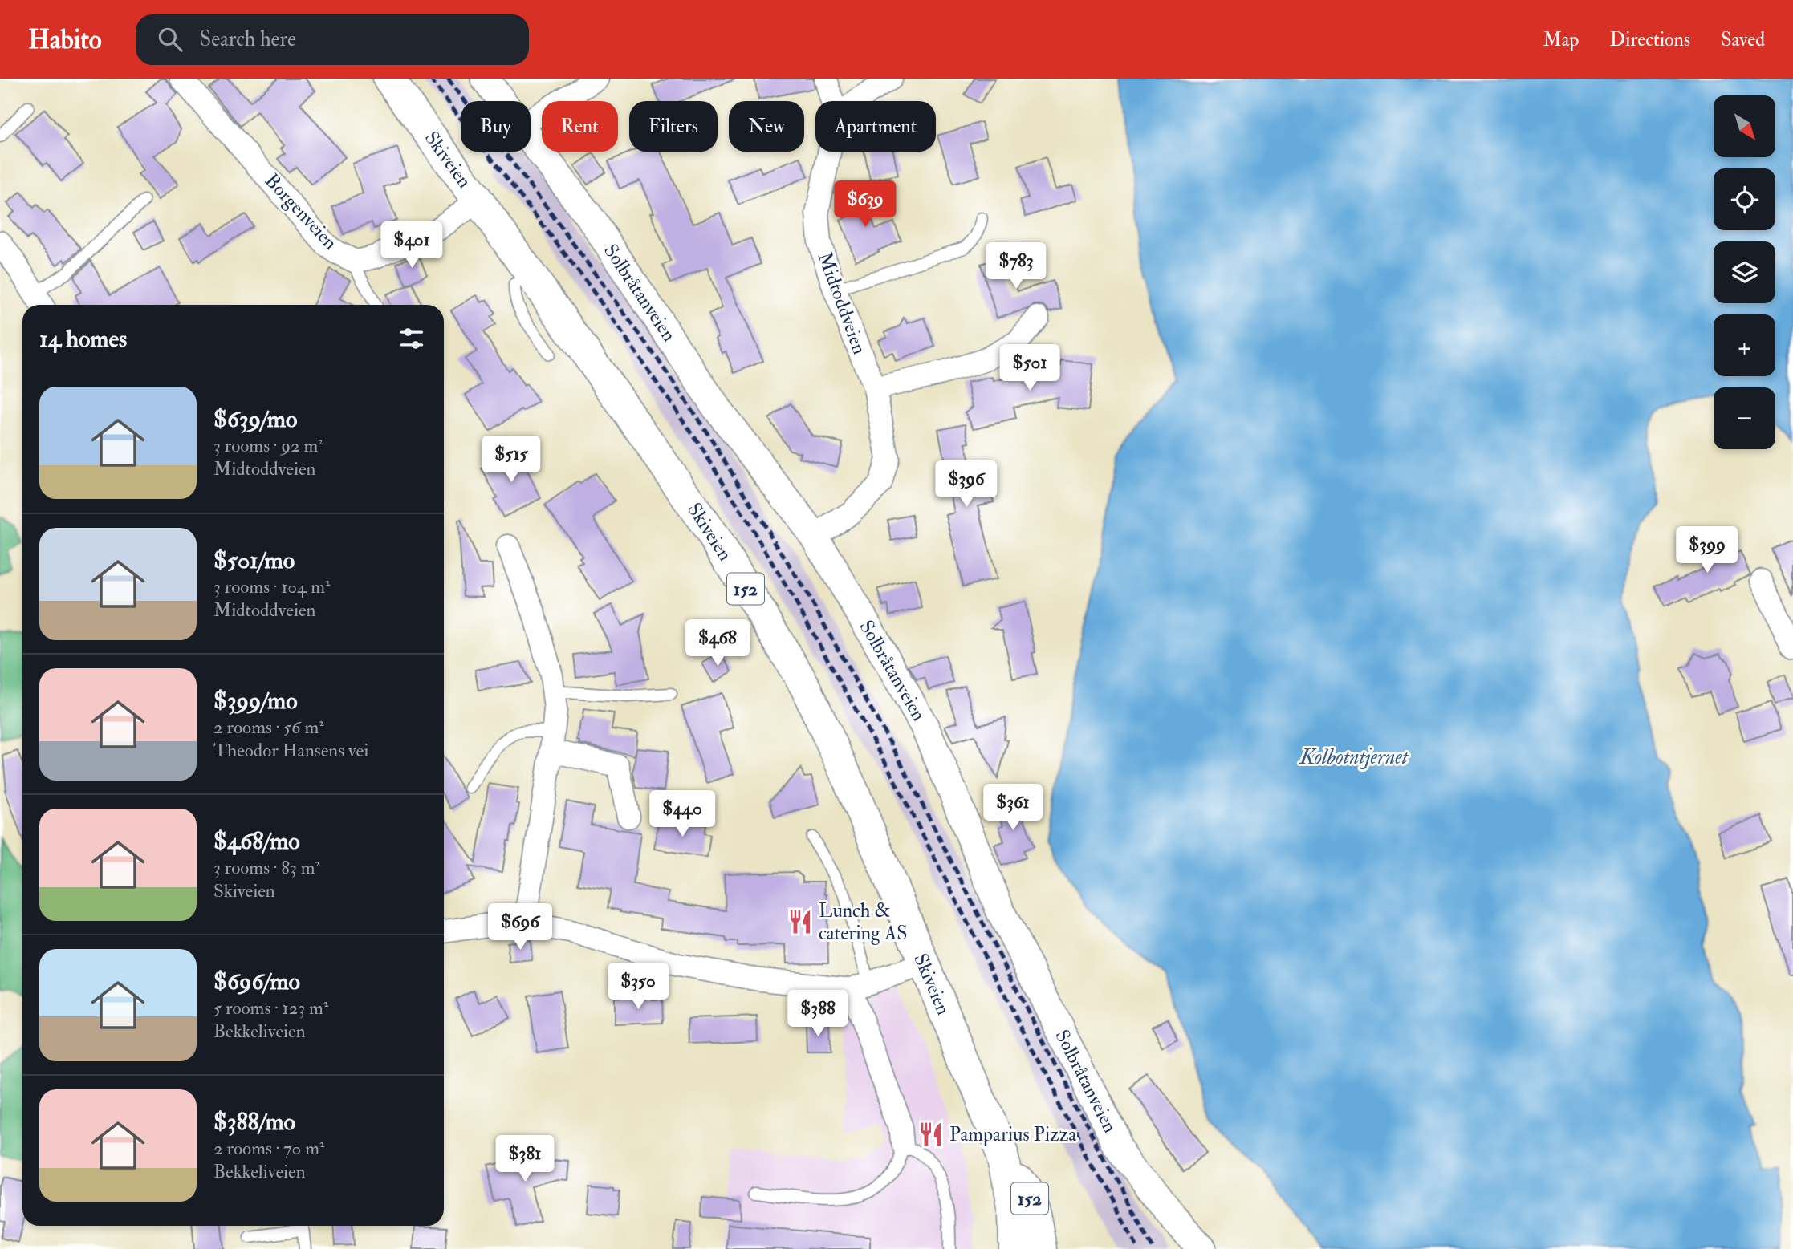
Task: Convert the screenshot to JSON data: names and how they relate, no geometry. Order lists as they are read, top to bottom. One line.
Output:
{"streets":{"main road":["Skiveien","152"],"street":["Borgenveien","Solbråtanveien","Midtoddveien"]},"crossings":[["Skiveien","Borgenveien"],["Solbråtanveien","Midtoddveien"]],"water":["Kolbotntjernet"],"places":{"restaurant":["Lunch & catering AS","Pamparius Pizza"]},"north":"bottom right","page":{"header":"Habito","search":"Search here","nav":["Map","Directions","Saved"],"map_buttons":["+","−"],"chip":["Buy","Rent","Filters","New","Apartment"],"price":["$639","$401","$783","$501","$515","$396","$399","$468","$361","$440","$696","$350","$388","$381"],"heading":"14 homes","list":[{"name":"$639/mo","note":"3 rooms · 92 m² · Midtoddveien"},{"name":"$501/mo","note":"3 rooms · 104 m² · Midtoddveien"},{"name":"$399/mo","note":"2 rooms · 56 m² · Theodor Hansens vei"},{"name":"$468/mo","note":"3 rooms · 83 m² · Skiveien"},{"name":"$696/mo","note":"5 rooms · 123 m² · Bekkeliveien"},{"name":"$388/mo","note":"2 rooms · 70 m² · Bekkeliveien"}]}}
